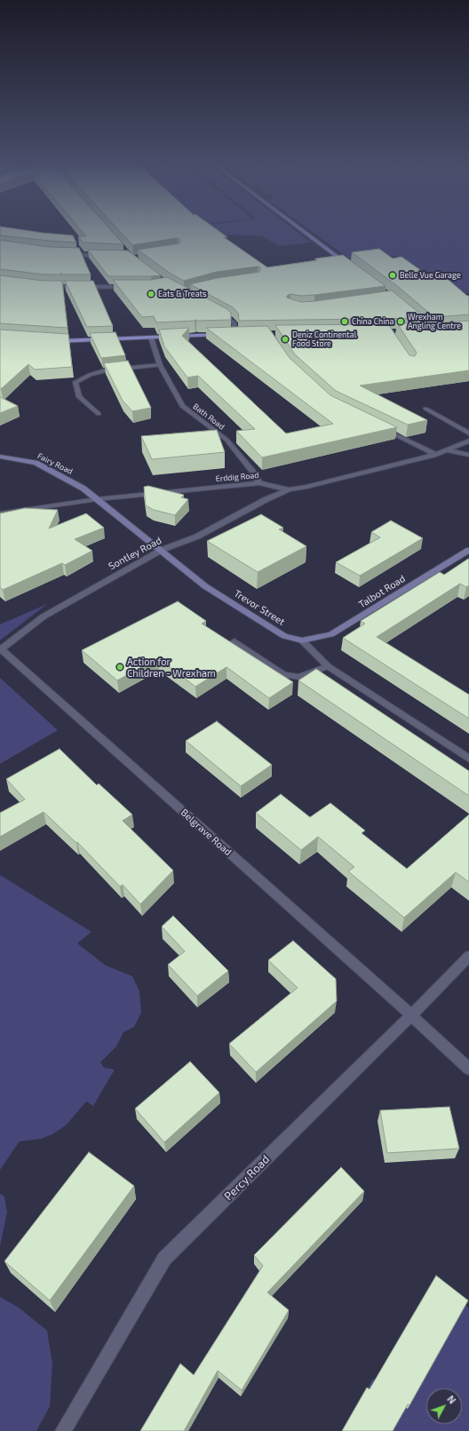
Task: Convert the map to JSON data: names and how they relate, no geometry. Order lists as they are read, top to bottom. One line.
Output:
{"streets":{"main road":["Fairy Road","Talbot Road","Trevor Street"],"street":["Bath Road","Erddig Road","Sontley Road","Belgrave Road","Percy Road"]},"crossings":[["Bath Road","Erddig Road"],["Fairy Road","Erddig Road"],["Fairy Road","Trevor Street"],["Erddig Road","Sontley Road"],["Erddig Road","Trevor Street"],["Sontley Road","Trevor Street"],["Sontley Road","Belgrave Road"],["Talbot Road","Trevor Street"],["Belgrave Road","Percy Road"]],"places":["Belle Vue Garage","Eats & Treats","China China","Wrexham Angling Centre","Deniz Continental Food Store","Action for Children - Wrexham"],"north":"top right"}
